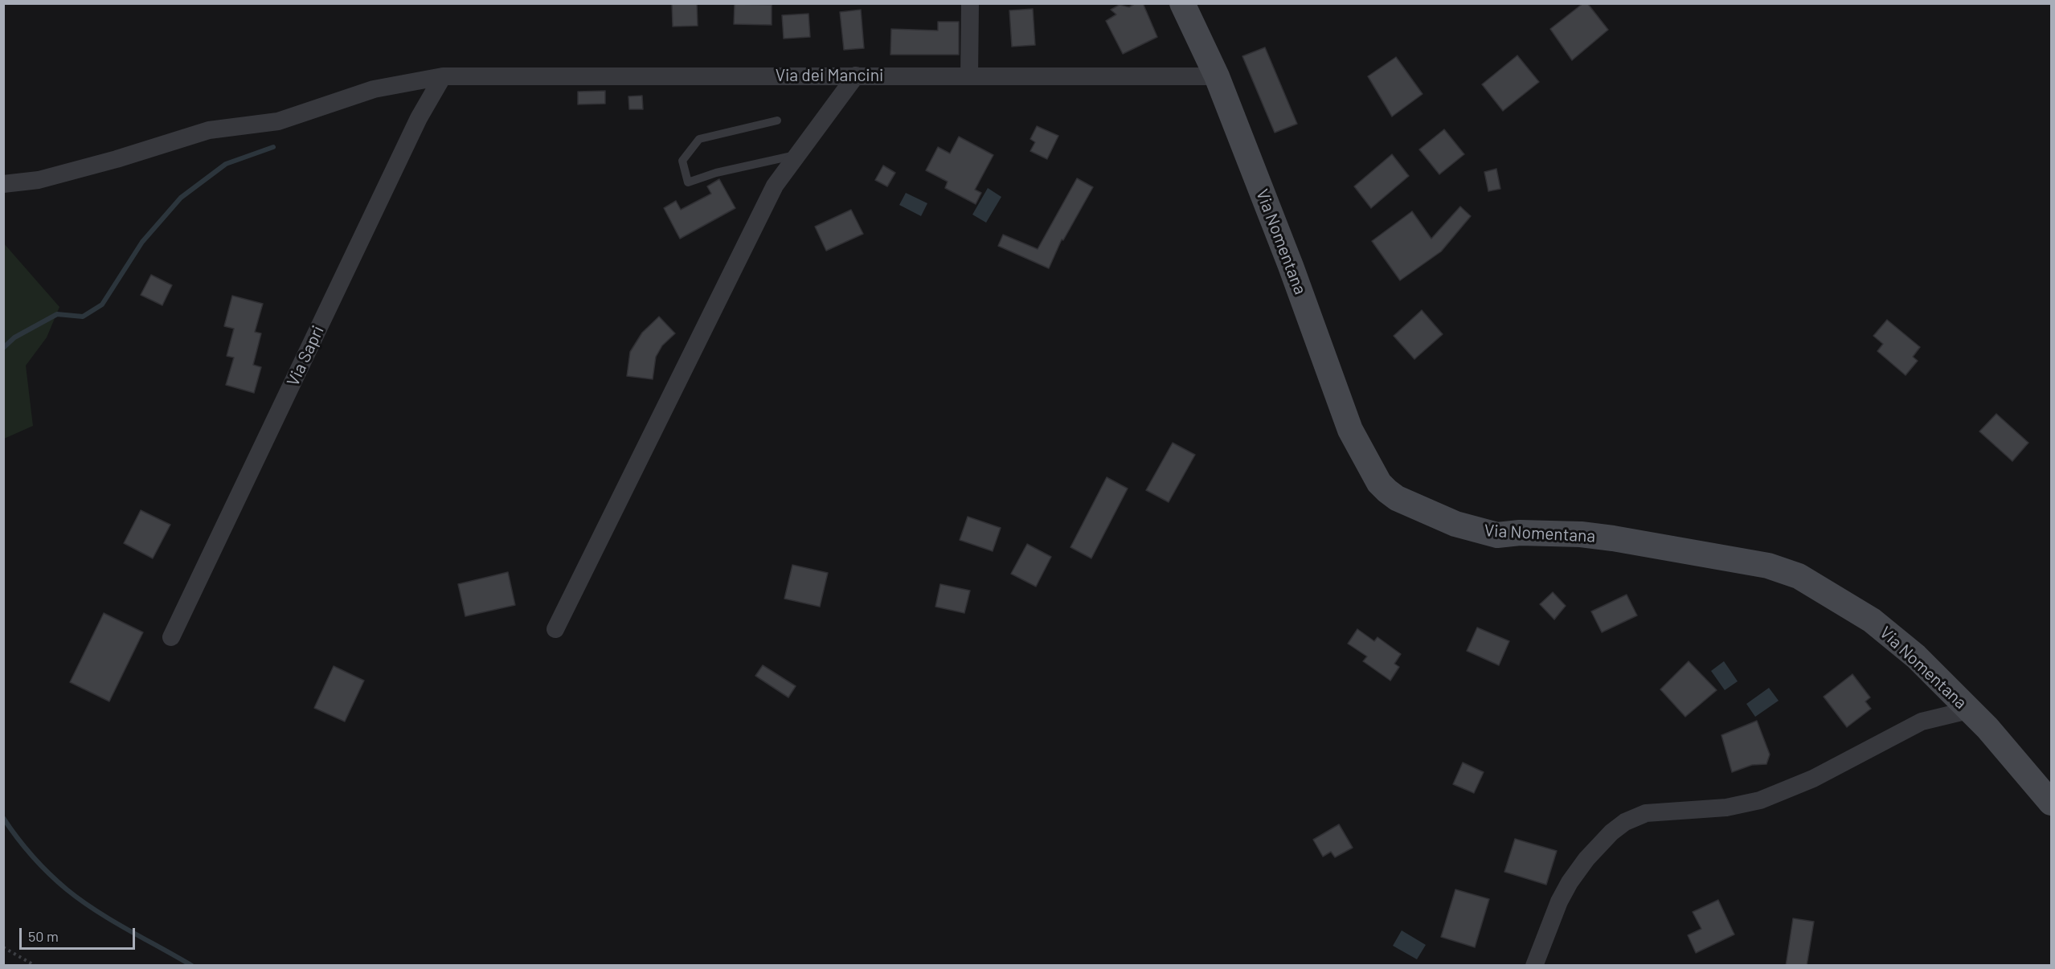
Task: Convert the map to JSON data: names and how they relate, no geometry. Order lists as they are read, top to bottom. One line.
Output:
{"streets":{"main road":["Via Nomentana"],"street":["Via dei Mancini","Via Sapri"]},"crossings":[["Via dei Mancini","Via Nomentana"],["Via dei Mancini","Via Sapri"]],"scale_bar":"50 m"}
